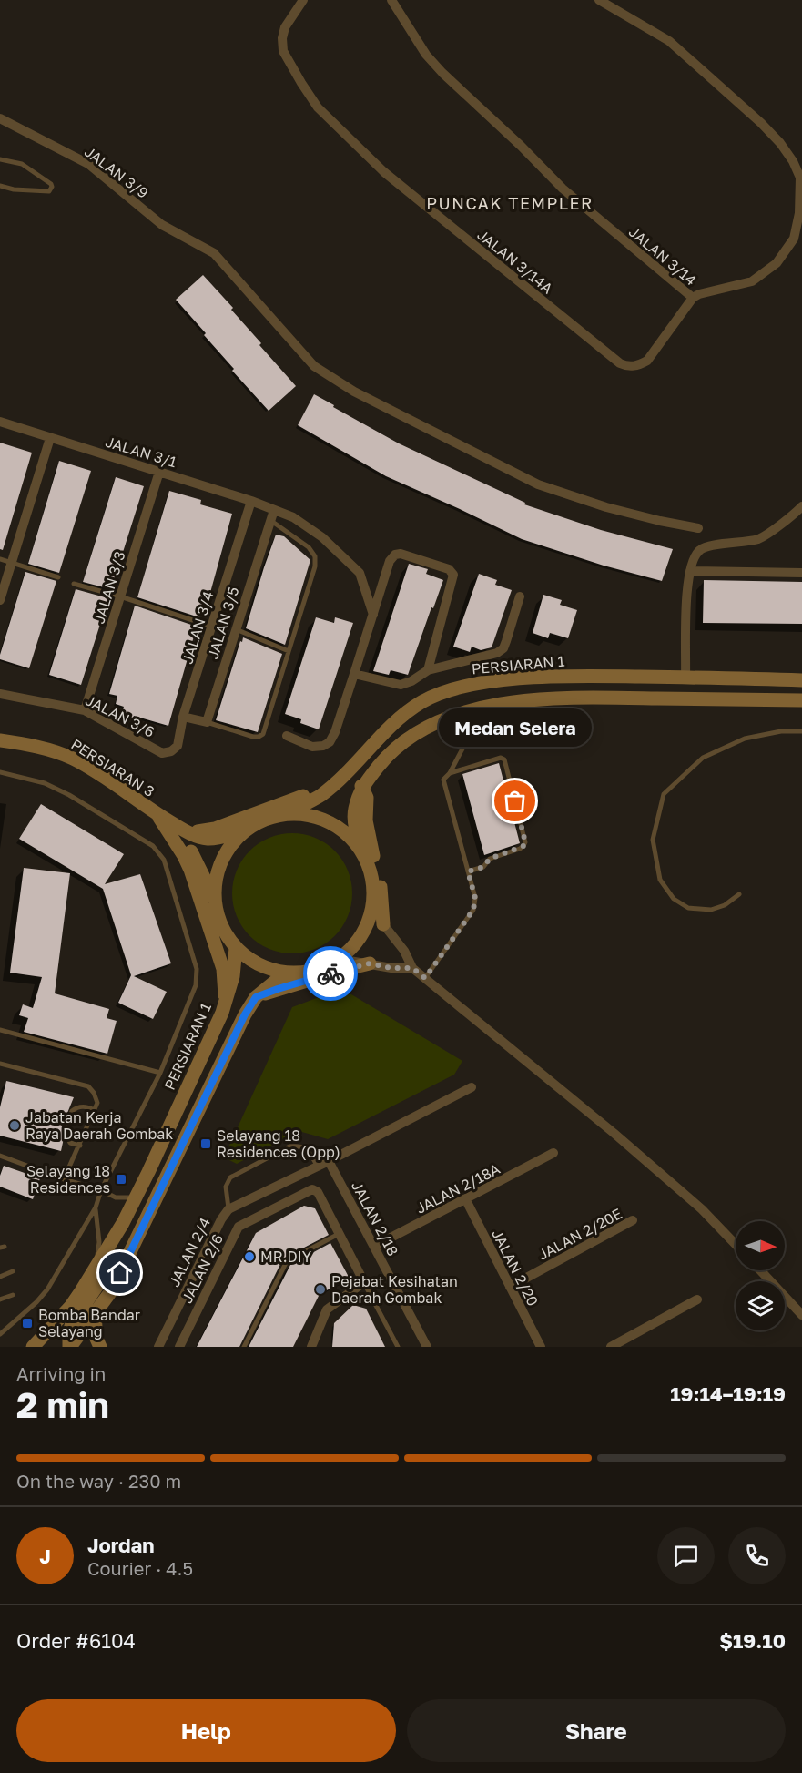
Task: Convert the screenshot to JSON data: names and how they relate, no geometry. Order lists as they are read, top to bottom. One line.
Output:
{"streets":{"main road":["PERSIARAN 1","PERSIARAN 3"],"street":["JALAN 3/9","JALAN 3/14","JALAN 3/14A","JALAN 3/1","JALAN 3/3","JALAN 3/5","JALAN 3/4","JALAN 3/6","JALAN 2/18A","JALAN 2/18","JALAN 2/20E","JALAN 2/4","JALAN 2/20","JALAN 2/6"]},"crossings":[["JALAN 3/14","JALAN 3/14A"],["JALAN 3/1","JALAN 3/3"],["JALAN 3/1","JALAN 3/5"],["JALAN 3/1","JALAN 3/4"],["JALAN 3/3","JALAN 3/6"],["JALAN 3/4","JALAN 3/6"],["PERSIARAN 1","PERSIARAN 3"],["JALAN 2/18A","JALAN 2/18"],["JALAN 2/18A","JALAN 2/20"],["JALAN 2/18","JALAN 2/4"],["JALAN 2/20E","JALAN 2/20"]],"districts":["PUNCAK TEMPLER"],"places":{"other":["Medan Selera","Jabatan Kerja Raya Daerah Gombak","MR.DIY","Pejabat Kesihatan Daerah Gombak"],"transit":["Selayang 18 Residences (Opp)","Selayang 18 Residences","Bomba Bandar Selayang"]},"north":"right","page":{"bubble":"Medan Selera","heading":["2 min","Arriving in","19:14–19:19"],"panel":["Jordan","Courier · 4.5","Order #6104","$19.10"],"bar":"On the way · 230 m","round":"J","buttons":["Help","Share"]}}
